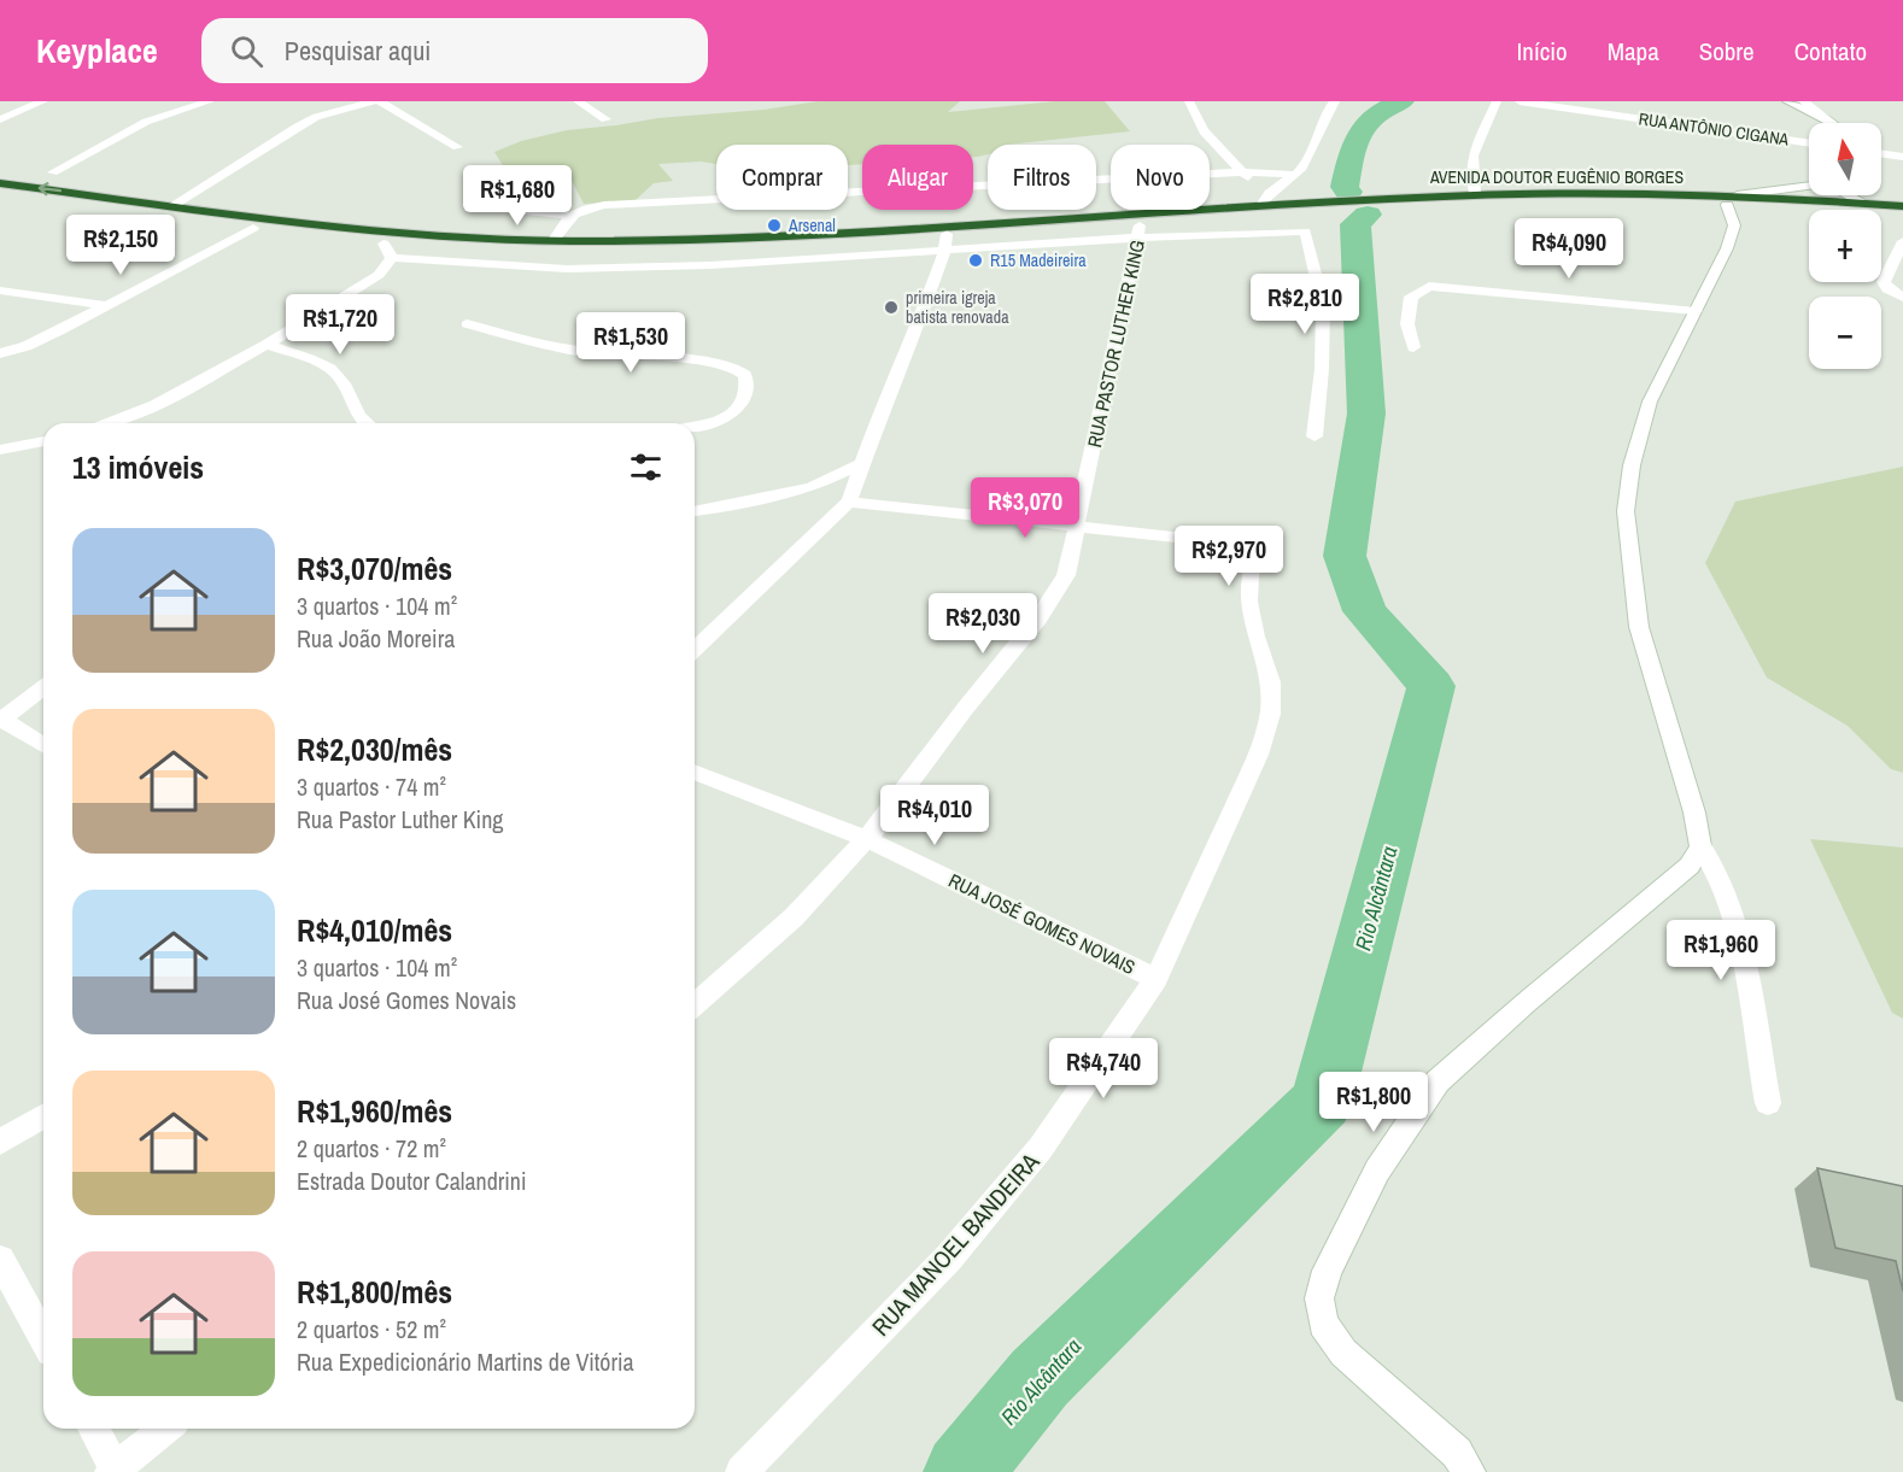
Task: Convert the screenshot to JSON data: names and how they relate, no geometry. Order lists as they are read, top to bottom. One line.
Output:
{"streets":{"highway":["AVENIDA DOUTOR EUGÊNIO BORGES"],"street":["RUA ANTÔNIO CIGANA","RUA PASTOR LUTHER KING","RUA JOSÉ GOMES NOVAIS","RUA MANOEL BANDEIRA"]},"crossings":[["AVENIDA DOUTOR EUGÊNIO BORGES","RUA PASTOR LUTHER KING"],["RUA PASTOR LUTHER KING","RUA JOSÉ GOMES NOVAIS"],["RUA PASTOR LUTHER KING","RUA MANOEL BANDEIRA"],["RUA JOSÉ GOMES NOVAIS","RUA MANOEL BANDEIRA"]],"water":["Rio Alcântara"],"places":["Arsenal","R15 Madeireira","primeira igreja batista renovada"],"north":"top","page":{"header":"Keyplace","search":"Pesquisar aqui","nav":["Início","Mapa","Sobre","Contato"],"map_buttons":["+","−"],"chip":["Comprar","Alugar","Filtros","Novo"],"price":["R$1,680","R$2,150","R$4,090","R$2,810","R$1,720","R$1,530","R$3,070","R$2,970","R$2,030","R$4,010","R$1,960","R$4,740","R$1,800"],"heading":"13 imóveis","list":[{"name":"R$3,070/mês","note":"3 quartos · 104 m² · Rua João Moreira"},{"name":"R$2,030/mês","note":"3 quartos · 74 m² · Rua Pastor Luther King"},{"name":"R$4,010/mês","note":"3 quartos · 104 m² · Rua José Gomes Novais"},{"name":"R$1,960/mês","note":"2 quartos · 72 m² · Estrada Doutor Calandrini"},{"name":"R$1,800/mês","note":"2 quartos · 52 m² · Rua Expedicionário Martins de Vitória"}]}}
